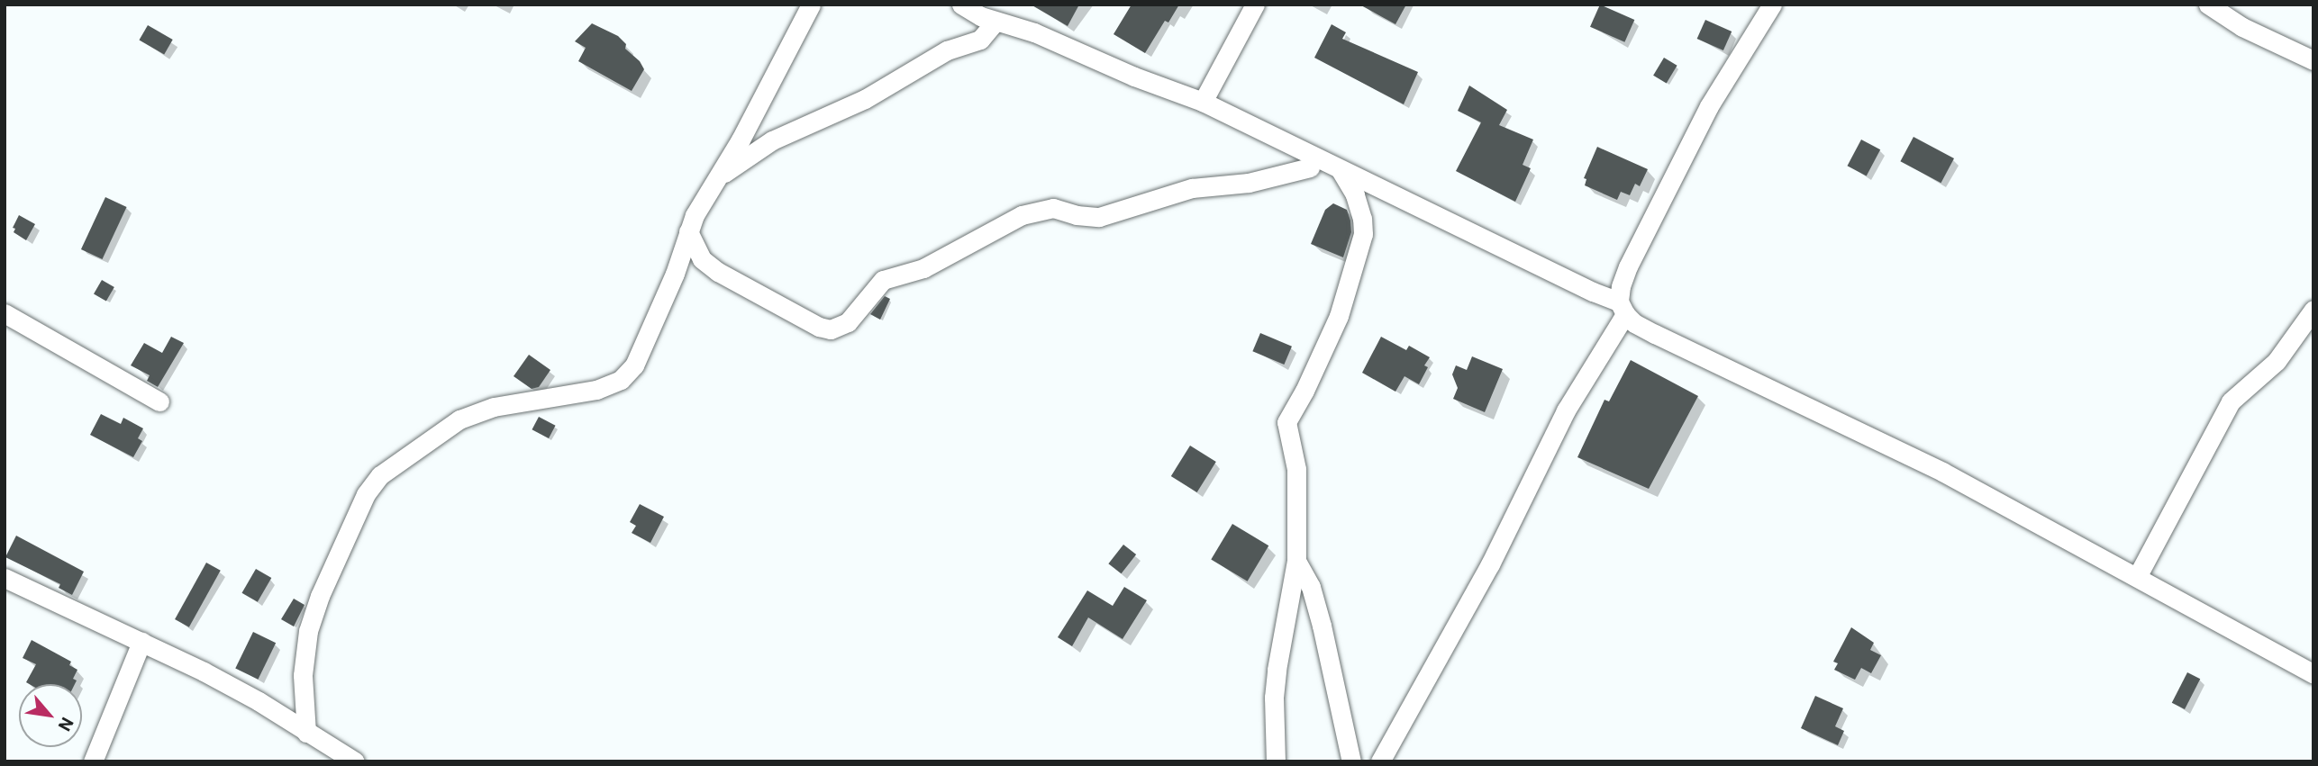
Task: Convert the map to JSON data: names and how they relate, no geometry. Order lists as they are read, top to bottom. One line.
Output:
{"north":"bottom right"}
